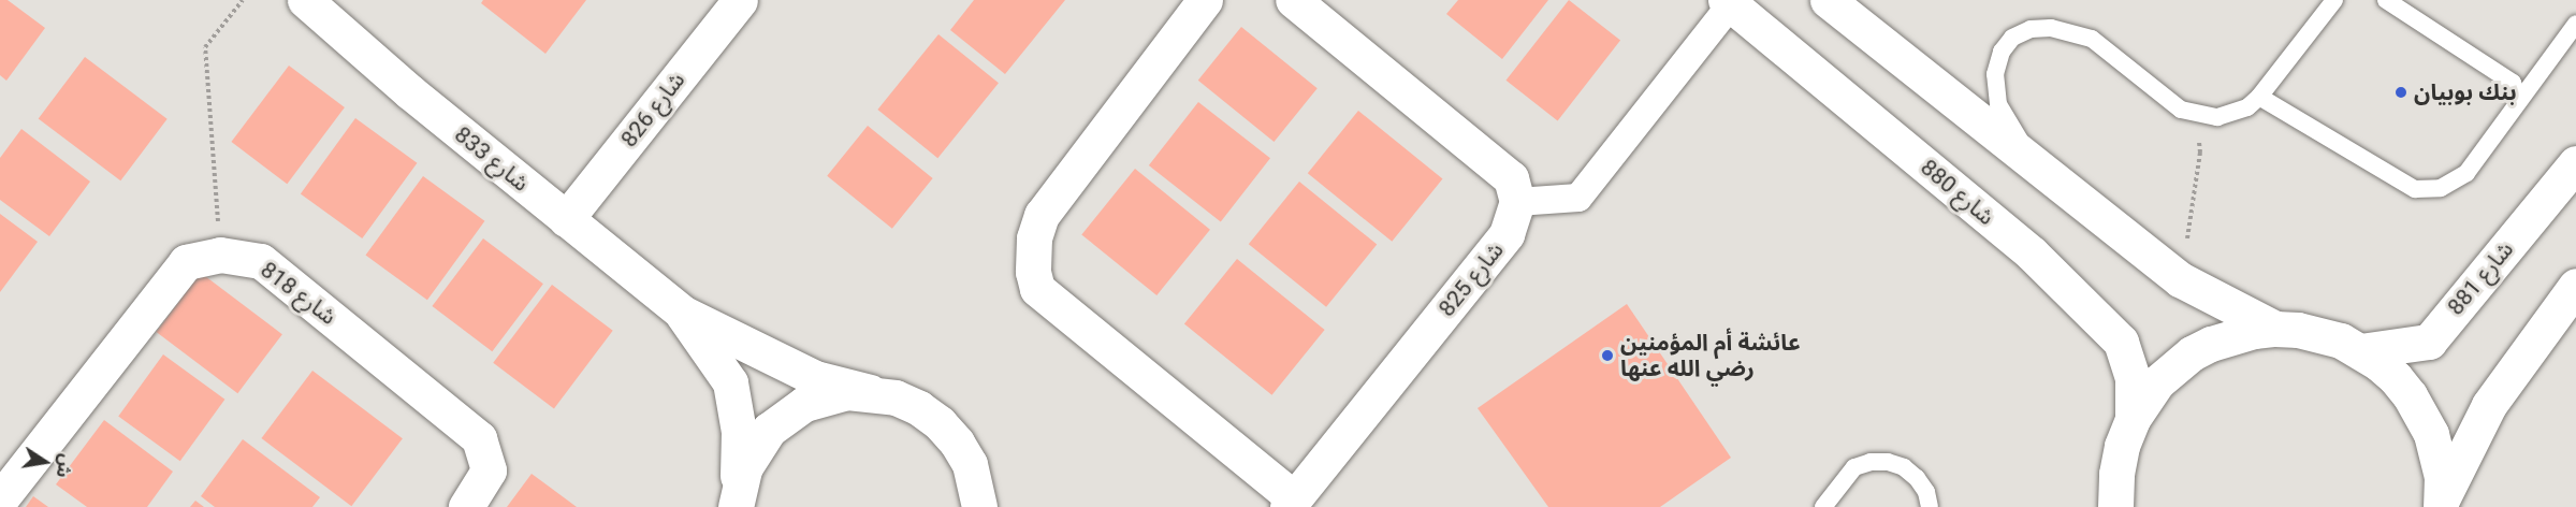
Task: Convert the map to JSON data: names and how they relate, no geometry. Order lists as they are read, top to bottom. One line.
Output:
{"streets":{"street":["شارع 826","شارع 833","شارع 880","شارع 881","شارع 825","شارع 818"]},"crossings":[["شارع 826","شارع 833"]],"places":["بنك بوبيان","عائشة أم المؤمنين رضي الله عنها"],"north":"right"}
